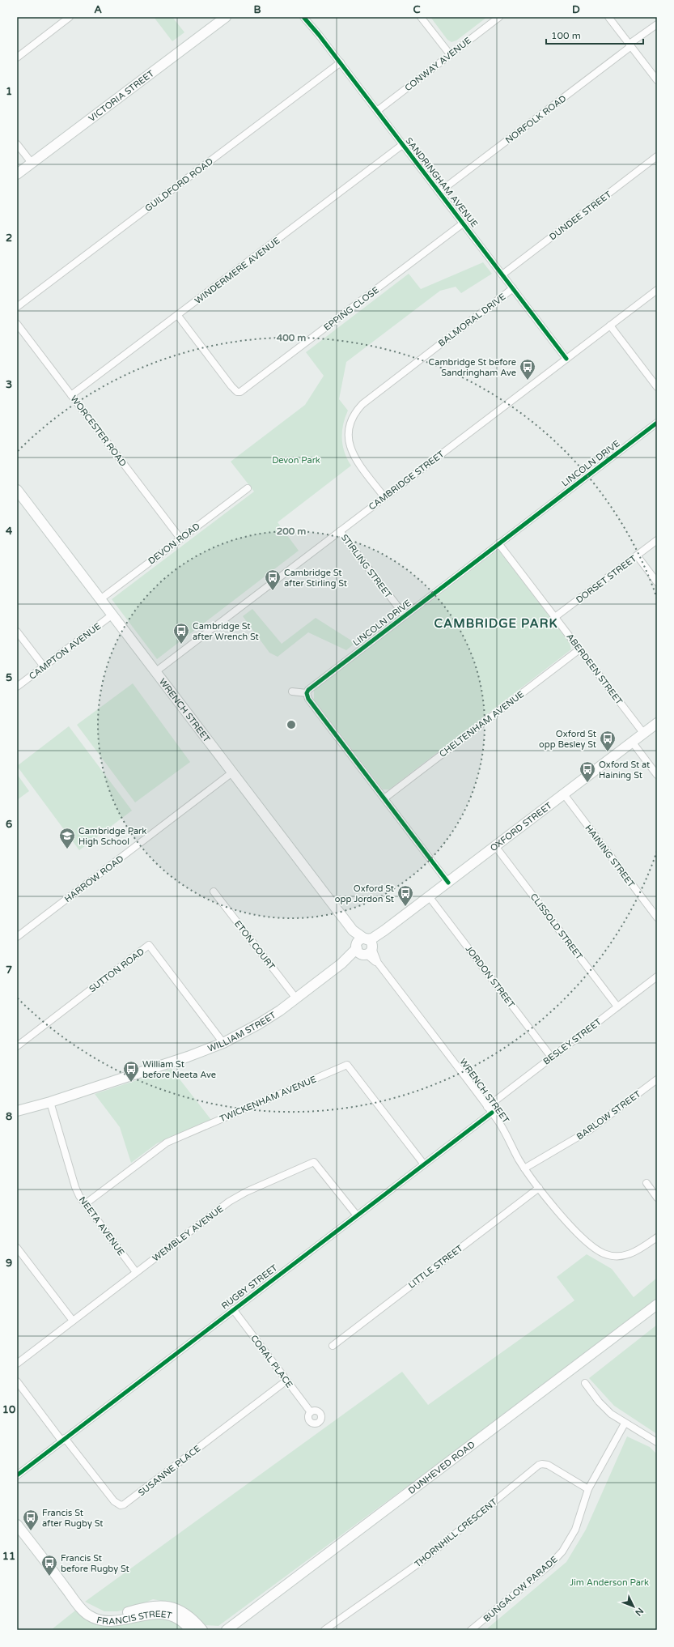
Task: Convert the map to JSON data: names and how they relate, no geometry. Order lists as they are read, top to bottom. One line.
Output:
{"streets":{"street":["CONWAY AVENUE","VICTORIA STREET","NORFOLK ROAD","SANDRINGHAM AVENUE","GUILDFORD ROAD","DUNDEE STREET","WINDERMERE AVENUE","EPPING CLOSE","BALMORAL DRIVE","WORCESTER ROAD","LINCOLN DRIVE","CAMBRIDGE STREET","DEVON ROAD","STIRLING STREET","DORSET STREET","CAMPTON AVENUE","ABERDEEN STREET","WRENCH STREET","CHELTENHAM AVENUE","OXFORD STREET","HAINING STREET","HARROW ROAD","CLISSOLD STREET","ETON COURT","SUTTON ROAD","JORDON STREET","WILLIAM STREET","BESLEY STREET","TWICKENHAM AVENUE","BARLOW STREET","NEETA AVENUE","WEMBLEY AVENUE","LITTLE STREET","RUGBY STREET","CORAL PLACE","DUNHEVED ROAD","SUSANNE PLACE","THORNHILL CRESCENT","BUNGALOW PARADE","FRANCIS STREET"]},"crossings":[["CONWAY AVENUE","SANDRINGHAM AVENUE"],["NORFOLK ROAD","SANDRINGHAM AVENUE"],["SANDRINGHAM AVENUE","GUILDFORD ROAD"],["SANDRINGHAM AVENUE","DUNDEE STREET"],["SANDRINGHAM AVENUE","WINDERMERE AVENUE"],["SANDRINGHAM AVENUE","EPPING CLOSE"],["SANDRINGHAM AVENUE","BALMORAL DRIVE"],["SANDRINGHAM AVENUE","CAMBRIDGE STREET"],["WINDERMERE AVENUE","EPPING CLOSE"],["WINDERMERE AVENUE","WORCESTER ROAD"],["BALMORAL DRIVE","CAMBRIDGE STREET"],["WORCESTER ROAD","DEVON ROAD"],["LINCOLN DRIVE","STIRLING STREET"],["LINCOLN DRIVE","ABERDEEN STREET"],["CAMBRIDGE STREET","STIRLING STREET"],["CAMBRIDGE STREET","WRENCH STREET"],["DEVON ROAD","WRENCH STREET"],["DORSET STREET","ABERDEEN STREET"],["CAMPTON AVENUE","WRENCH STREET"],["ABERDEEN STREET","CHELTENHAM AVENUE"],["ABERDEEN STREET","OXFORD STREET"],["WRENCH STREET","OXFORD STREET"],["WRENCH STREET","HARROW ROAD"],["WRENCH STREET","WILLIAM STREET"],["WRENCH STREET","BESLEY STREET"],["WRENCH STREET","BARLOW STREET"],["WRENCH STREET","LITTLE STREET"],["WRENCH STREET","RUGBY STREET"],["OXFORD STREET","HAINING STREET"],["OXFORD STREET","CLISSOLD STREET"],["OXFORD STREET","JORDON STREET"],["OXFORD STREET","WILLIAM STREET"],["CLISSOLD STREET","BESLEY STREET"],["ETON COURT","WILLIAM STREET"],["SUTTON ROAD","WILLIAM STREET"],["JORDON STREET","BESLEY STREET"],["WILLIAM STREET","NEETA AVENUE"],["BESLEY STREET","RUGBY STREET"],["TWICKENHAM AVENUE","NEETA AVENUE"],["TWICKENHAM AVENUE","RUGBY STREET"],["NEETA AVENUE","WEMBLEY AVENUE"],["WEMBLEY AVENUE","RUGBY STREET"],["RUGBY STREET","CORAL PLACE"],["RUGBY STREET","SUSANNE PLACE"],["CORAL PLACE","SUSANNE PLACE"],["THORNHILL CRESCENT","BUNGALOW PARADE"]],"districts":["CAMBRIDGE PARK"],"parks":["Devon Park","Jim Anderson Park"],"places":{"bus stop":["Cambridge St before Sandringham Ave","Cambridge St after Stirling St","Cambridge St after Wrench St","Oxford St opp Besley St","Oxford St at Haining St","Oxford St opp Jordon St","William St before Neeta Ave","Francis St after Rugby St","Francis St before Rugby St"],"school or university":["Cambridge Park High School"]},"scale_bar":"100 m","north":"bottom right","grid":{"columns":["A","B","C","D"],"rows":["1","2","3","4","5","6","7","8","9","10","11"]},"rings":["400 m","200 m"]}
